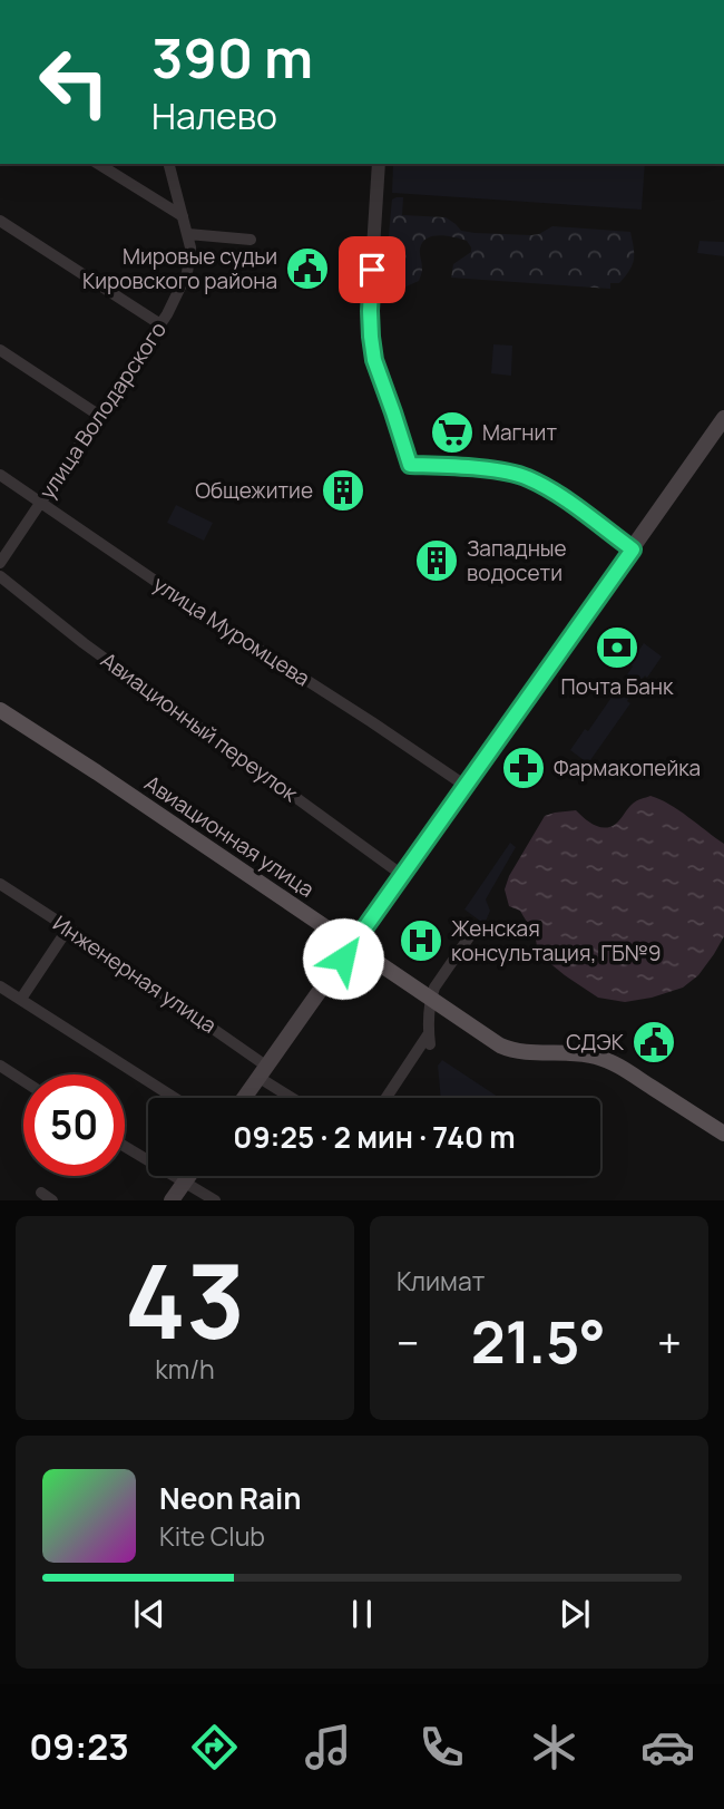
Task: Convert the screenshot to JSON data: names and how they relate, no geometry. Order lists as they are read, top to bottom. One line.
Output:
{"streets":{"main road":["Авиационная улица"],"street":["улица Володарского","улица Муромцева","Авиационный переулок","Инженерная улица"]},"crossings":[["улица Володарского","улица Муромцева"]],"places":{"public building":["Мировые судьи Кировского района","СДЭК"],"supermarket":["Магнит"],"building":["Общежитие","Западные водосети"],"bank":["Почта Банк"],"pharmacy":["Фармакопейка"],"hospital":["Женская консультация, ГБ№9"]},"page":{"turn":["390 m","Налево"],"limit":"50","trip":"09:25 · 2 мин · 740 m","tile":[["43","km/h"],"Климат"],"heat":["−","21.5°","+"],"song":["Neon Rain","Kite Club"],"tabs":"09:23"}}
